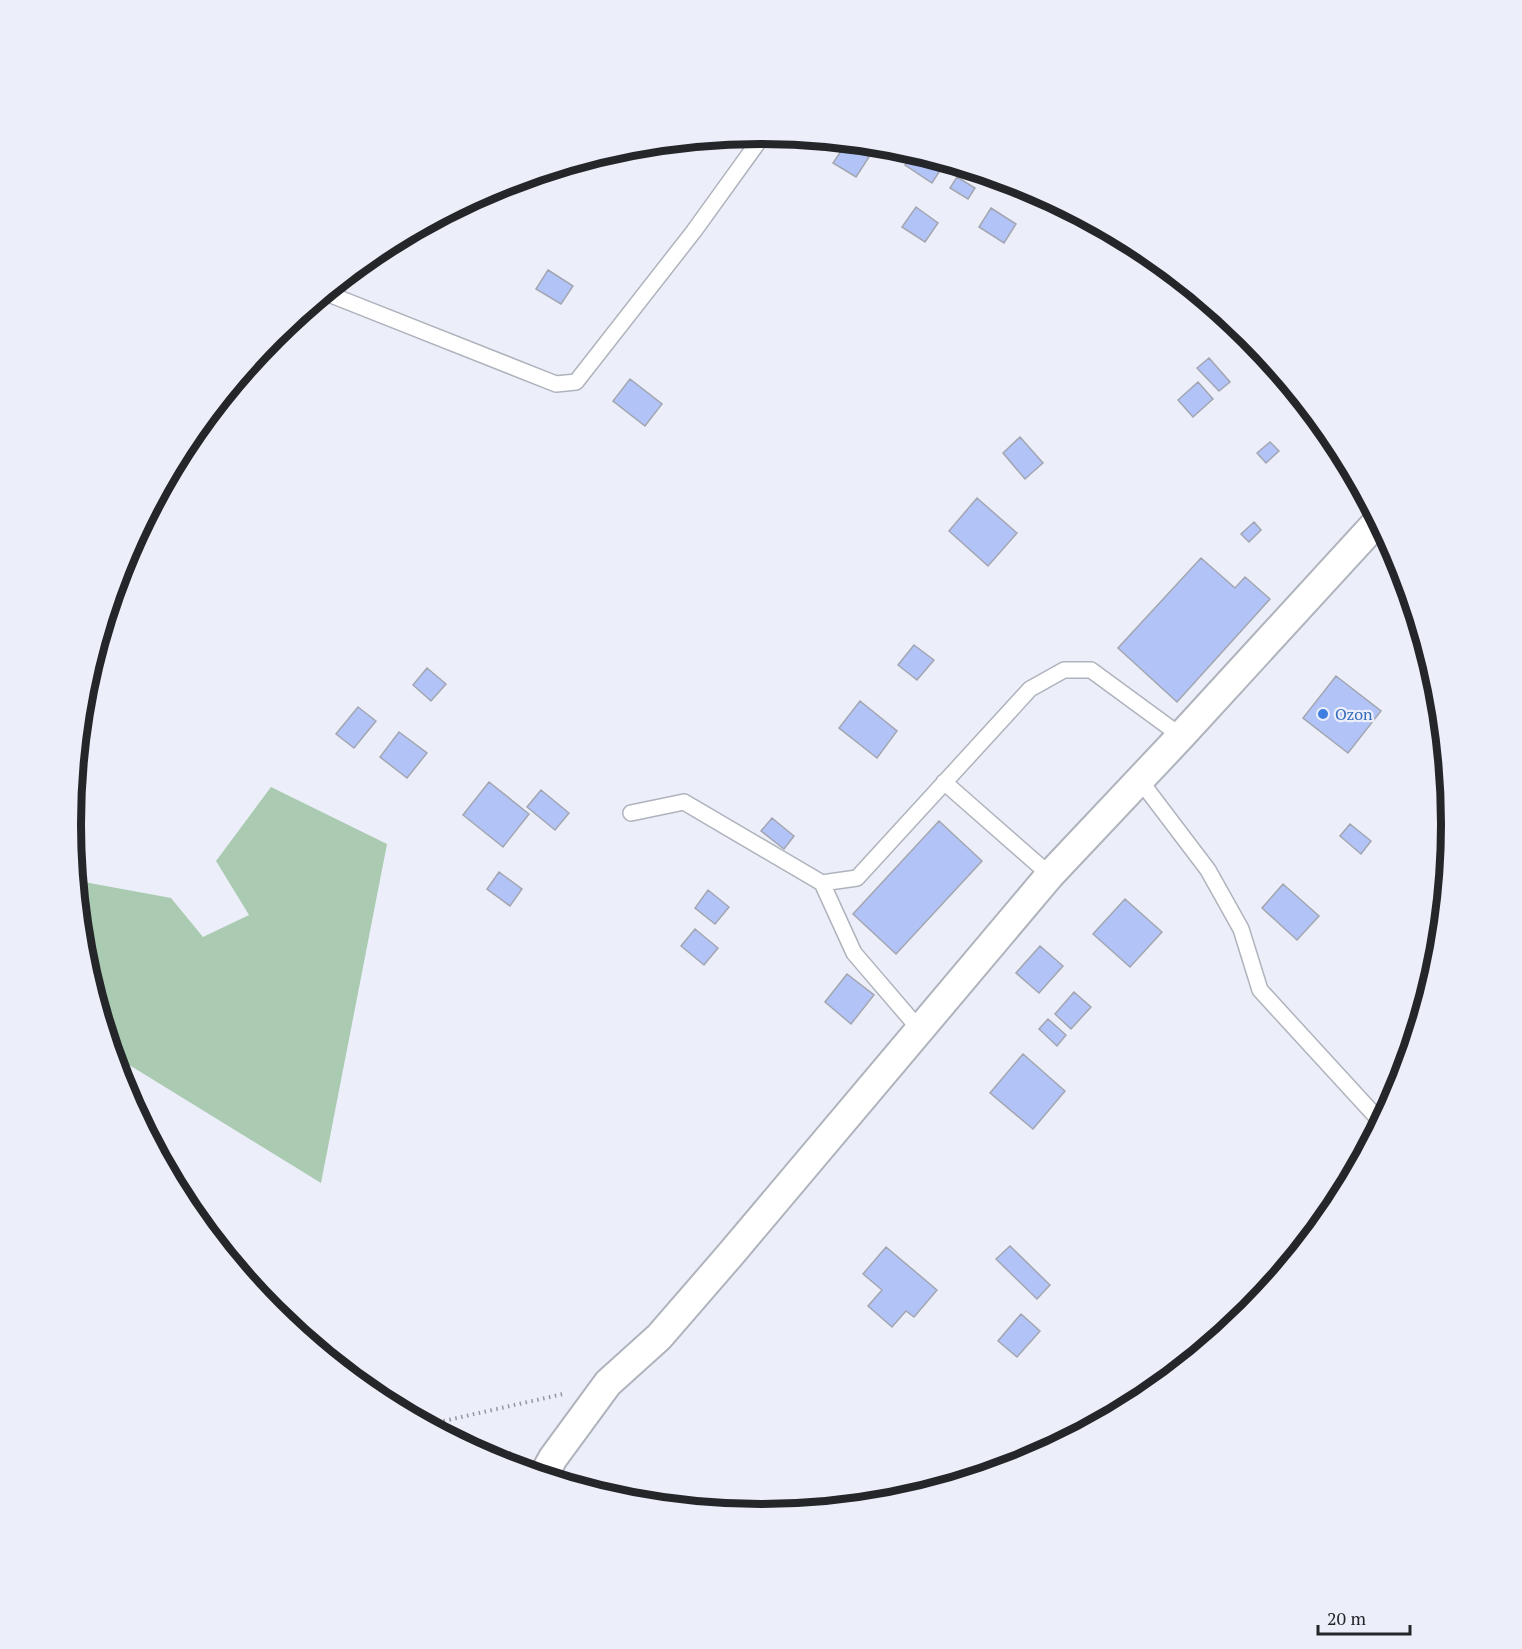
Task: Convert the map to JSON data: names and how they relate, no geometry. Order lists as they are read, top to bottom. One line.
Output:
{"places":["Ozon"],"scale_bar":"20 m"}
